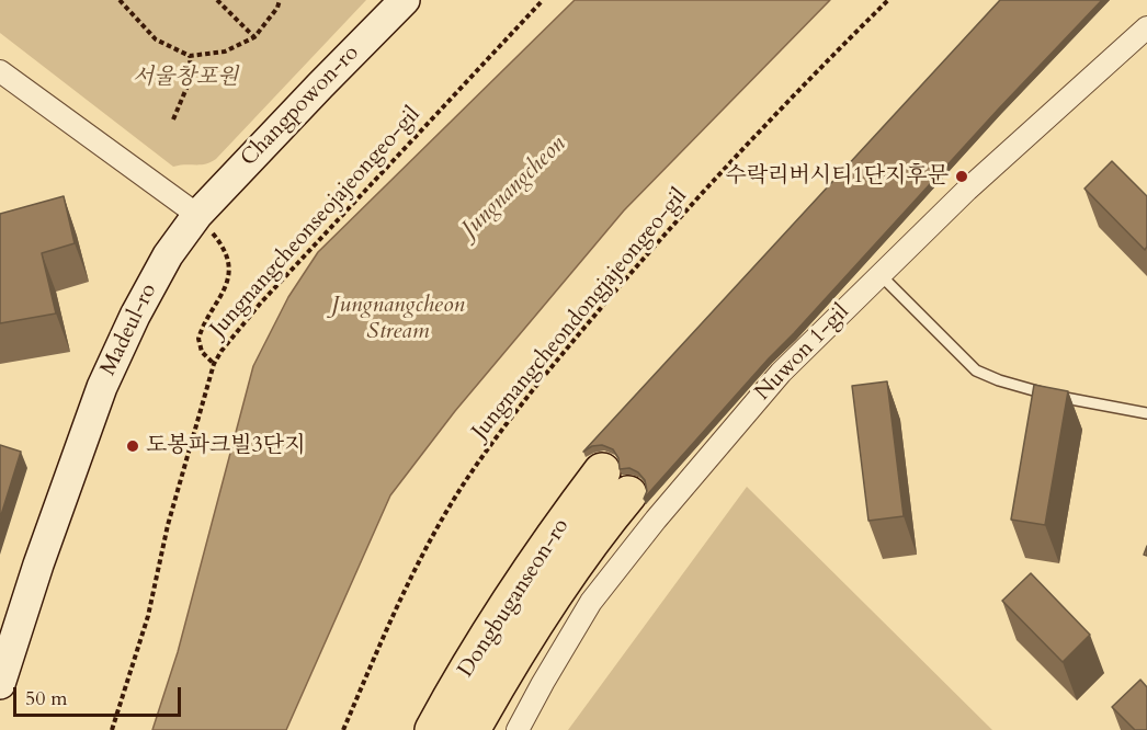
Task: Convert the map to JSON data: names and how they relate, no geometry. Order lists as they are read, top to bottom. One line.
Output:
{"streets":{"highway":["Dongbuganseon-ro"],"street":["Changpowon-ro","Madeul-ro","Nuwon 1-gil"],"path":["Jungnangcheonseojajeongeo-gil","Jungnangcheondongjajeongeo-gil"]},"crossings":[["Changpowon-ro","Madeul-ro"]],"water":["Jungnangcheon","Jungnangcheon Stream"],"parks":["서울창포원"],"places":["수락리버시티1단지후문","도봉파크빌3단지"],"scale_bar":"50 m"}
